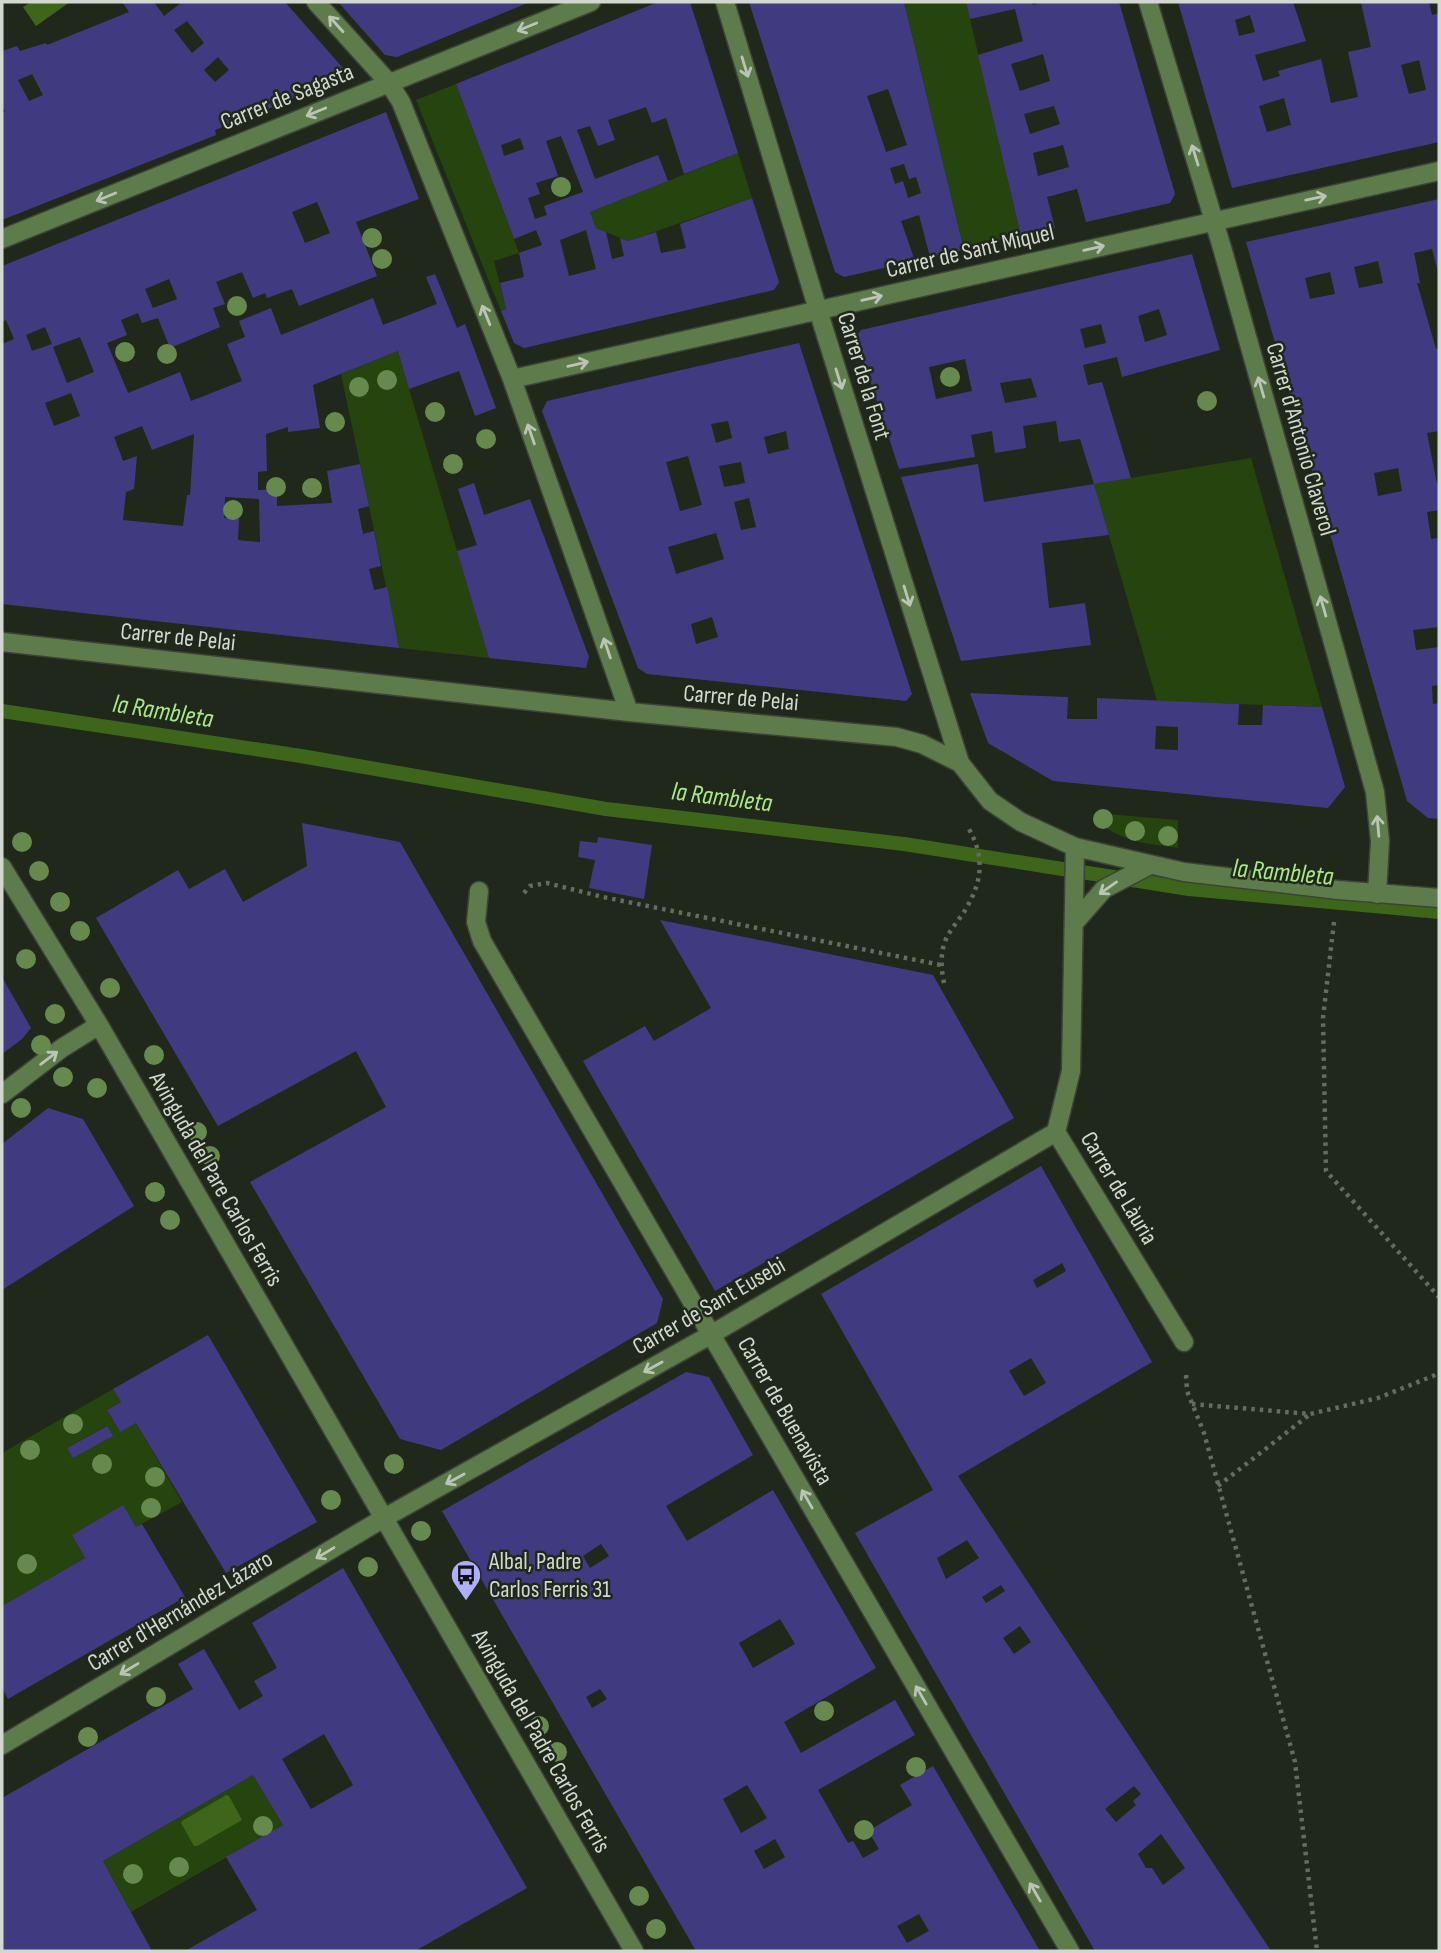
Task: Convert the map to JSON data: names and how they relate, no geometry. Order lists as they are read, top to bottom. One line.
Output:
{"streets":{"street":["Carrer de Sagasta","Carrer de Sant Miquel","Carrer de la Font","Carrer d'Antonio Claverol","Carrer de Pelai","Avinguda del Pare Carlos Ferris","Carrer de Làuria","Carrer de Sant Eusebi","Carrer de Buenavista","Carrer d'Hernández Lázaro","Avinguda del Padre Carlos Ferris"]},"crossings":[["Carrer de Sant Miquel","Carrer de la Font"],["Carrer de Sant Miquel","Carrer d'Antonio Claverol"],["Carrer de la Font","Carrer de Pelai"],["Carrer d'Antonio Claverol","Carrer de Pelai"],["Carrer de Pelai","Carrer de Làuria"],["Avinguda del Pare Carlos Ferris","Carrer de Sant Eusebi"],["Avinguda del Pare Carlos Ferris","Carrer d'Hernández Lázaro"],["Avinguda del Pare Carlos Ferris","Avinguda del Padre Carlos Ferris"],["Carrer de Làuria","Carrer de Sant Eusebi"],["Carrer de Sant Eusebi","Carrer de Buenavista"],["Carrer de Sant Eusebi","Carrer d'Hernández Lázaro"],["Carrer de Sant Eusebi","Avinguda del Padre Carlos Ferris"],["Carrer d'Hernández Lázaro","Avinguda del Padre Carlos Ferris"]],"one_way":["Carrer de Sagasta","Carrer de Sant Miquel","Carrer de la Font","Carrer d'Antonio Claverol","Carrer de Sant Eusebi","Carrer de Buenavista","Carrer d'Hernández Lázaro"],"water":["la Rambleta"],"places":{"bus stop":["Albal, Padre Carlos Ferris 31"]}}
